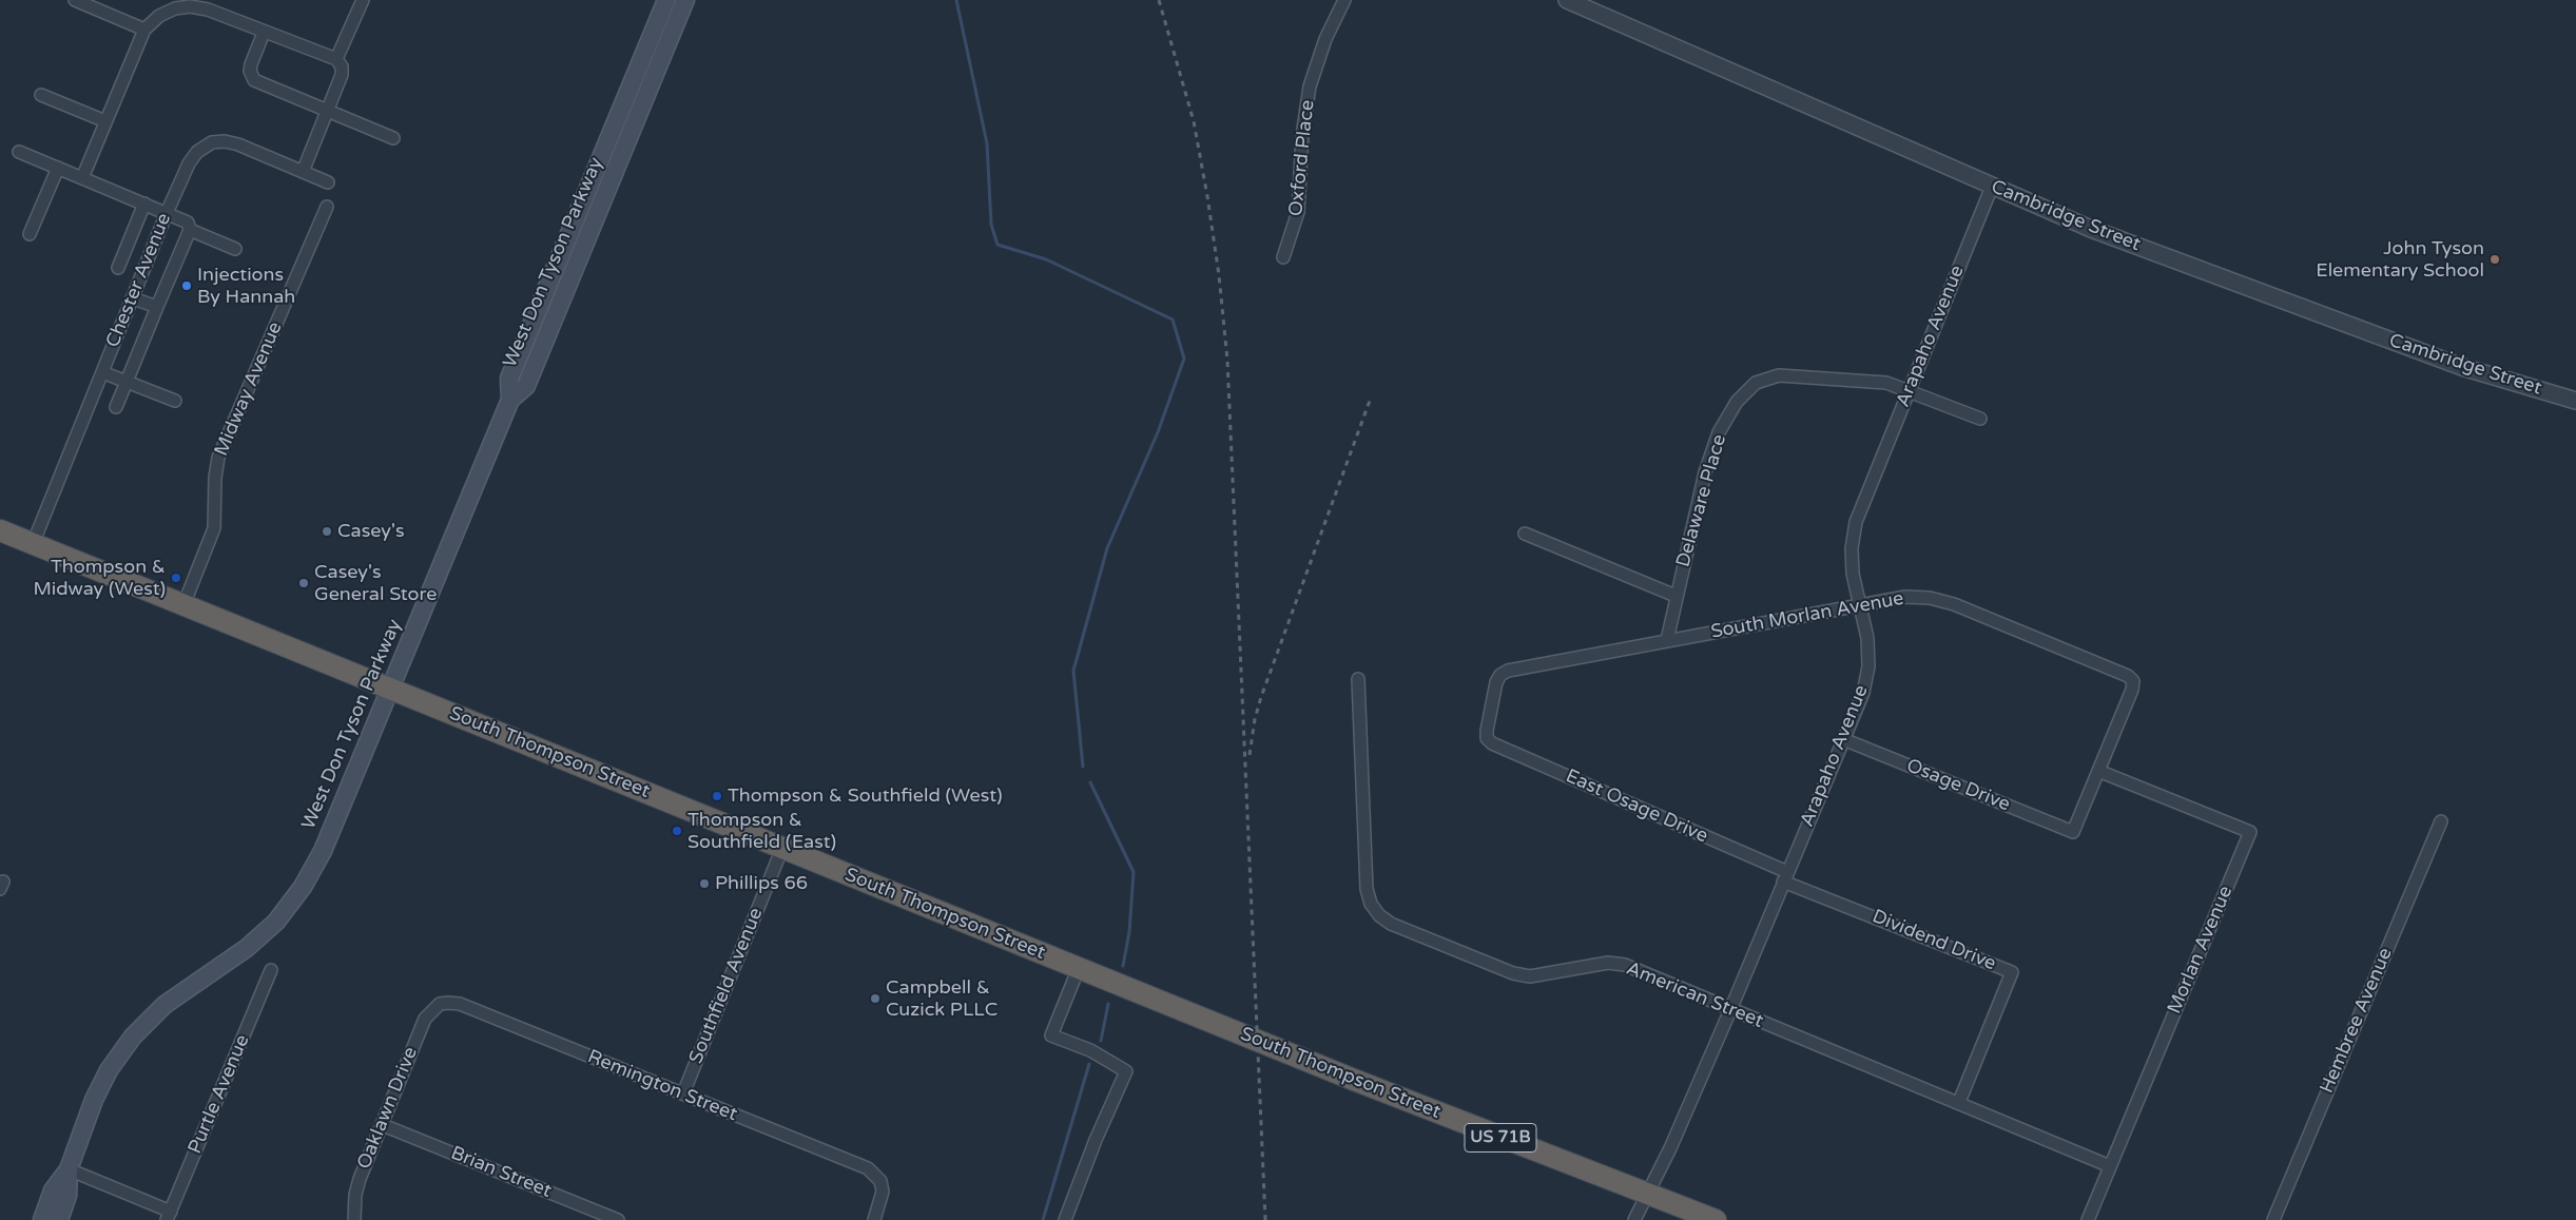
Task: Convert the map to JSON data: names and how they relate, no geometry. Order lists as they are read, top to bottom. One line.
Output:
{"streets":{"highway":["South Thompson Street","US 71B"],"main road":["West Don Tyson Parkway"],"street":["Oxford Place","Cambridge Street","Chester Avenue","Arapaho Avenue","Midway Avenue","Delaware Place","South Morlan Avenue","Osage Drive","East Osage Drive","Dividend Drive","Morlan Avenue","Southfield Avenue","American Street","Hembree Avenue","Remington Street","Purtle Avenue","Oaklawn Drive","Brian Street"]},"crossings":[["Cambridge Street","Arapaho Avenue"],["West Don Tyson Parkway","South Thompson Street"],["Chester Avenue","South Thompson Street"],["Arapaho Avenue","Delaware Place"],["Arapaho Avenue","South Morlan Avenue"],["Arapaho Avenue","South Thompson Street"],["Arapaho Avenue","Osage Drive"],["Arapaho Avenue","East Osage Drive"],["Arapaho Avenue","Dividend Drive"],["Arapaho Avenue","American Street"],["Midway Avenue","South Thompson Street"],["Delaware Place","South Morlan Avenue"],["South Morlan Avenue","Osage Drive"],["South Morlan Avenue","East Osage Drive"],["South Morlan Avenue","Morlan Avenue"],["South Thompson Street","Southfield Avenue"],["Osage Drive","Morlan Avenue"],["East Osage Drive","Dividend Drive"],["Dividend Drive","American Street"],["Morlan Avenue","American Street"],["Southfield Avenue","Remington Street"],["Remington Street","Oaklawn Drive"],["Oaklawn Drive","Brian Street"]],"places":["John Tyson Elementary School","Injections By Hannah","Casey's","Thompson & Midway (West)","Casey's General Store","Thompson & Southfield (West)","Thompson & Southfield (East)","Phillips 66","Campbell & Cuzick PLLC"]}
